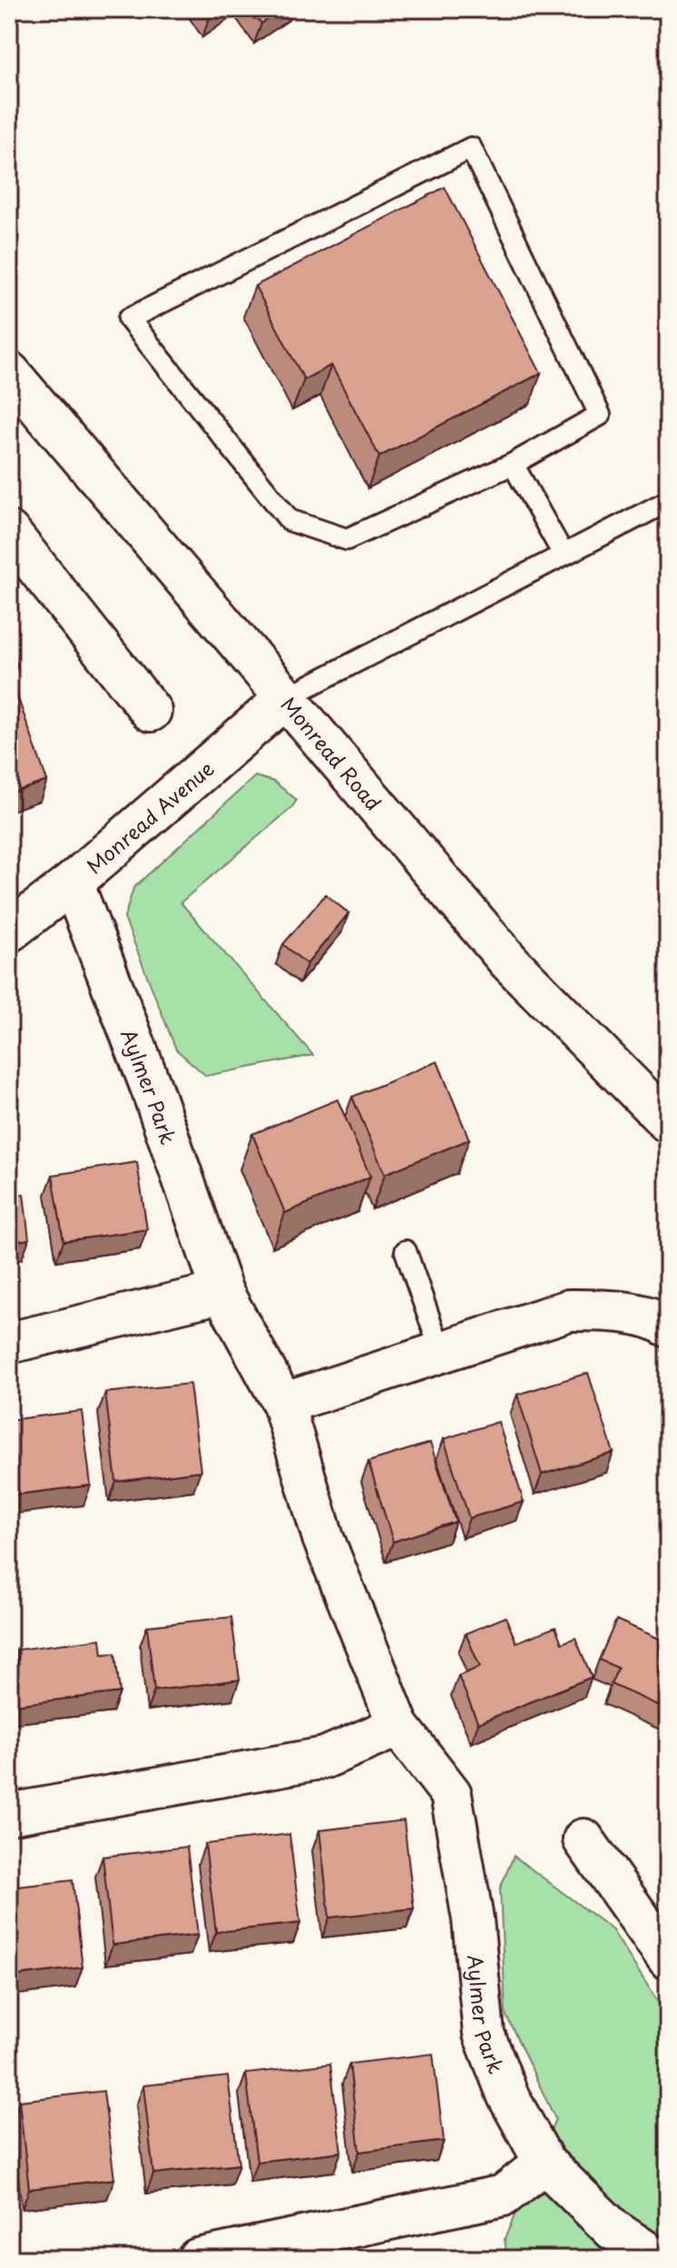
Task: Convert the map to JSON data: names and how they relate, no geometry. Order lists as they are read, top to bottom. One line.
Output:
{"streets":{"street":["Monread Road","Monread Avenue","Aylmer Park"]},"crossings":[["Monread Road","Monread Avenue"],["Monread Avenue","Aylmer Park"]]}
